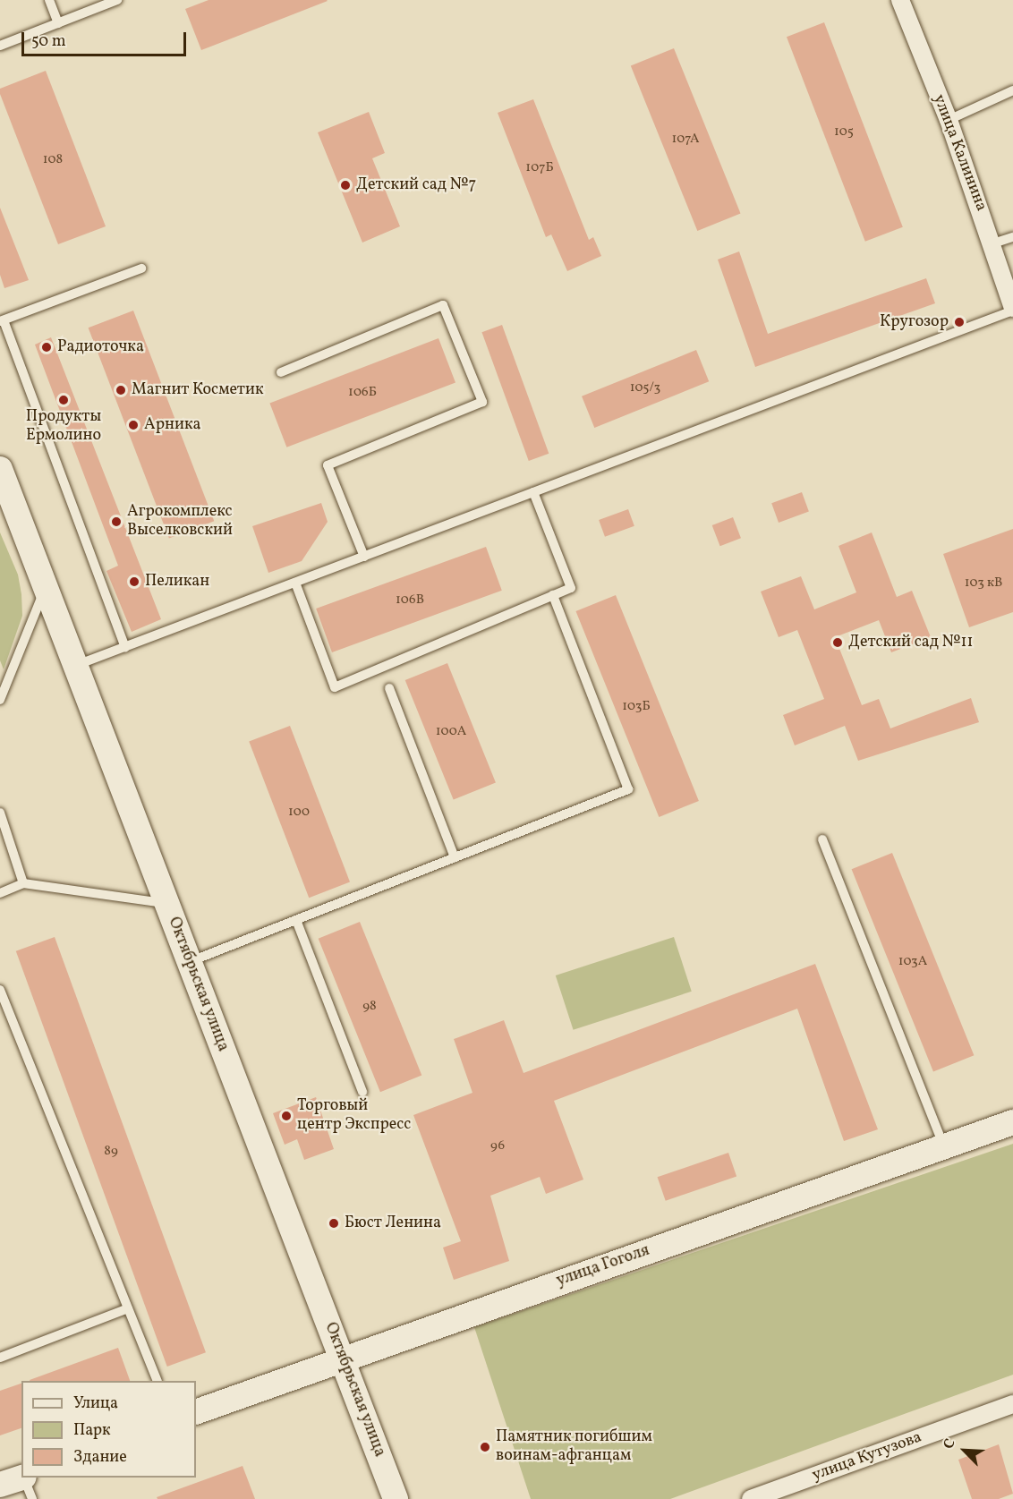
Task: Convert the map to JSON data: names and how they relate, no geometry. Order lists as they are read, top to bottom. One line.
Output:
{"streets":{"main road":["Октябрьская улица","улица Гоголя"],"street":["улица Калинина","улица Кутузова"]},"crossings":[["Октябрьская улица","улица Гоголя"]],"places":["Детский сад №7","Кругозор","Радиоточка","Магнит Косметик","Продукты Ермолино","Арника","Агрокомплекс Выселковский","Пеликан","Детский сад №11","Торговый центр Экспресс","Бюст Ленина","Памятник погибшим воинам-афганцам"],"house_numbers":["105","107А","108","107Б","105/3","106Б","103 кВ","106В","103Б","100А","100","103А","98","96","89"],"legend":["Улица","Парк","Здание"],"scale_bar":"50 m","north":"top left"}
